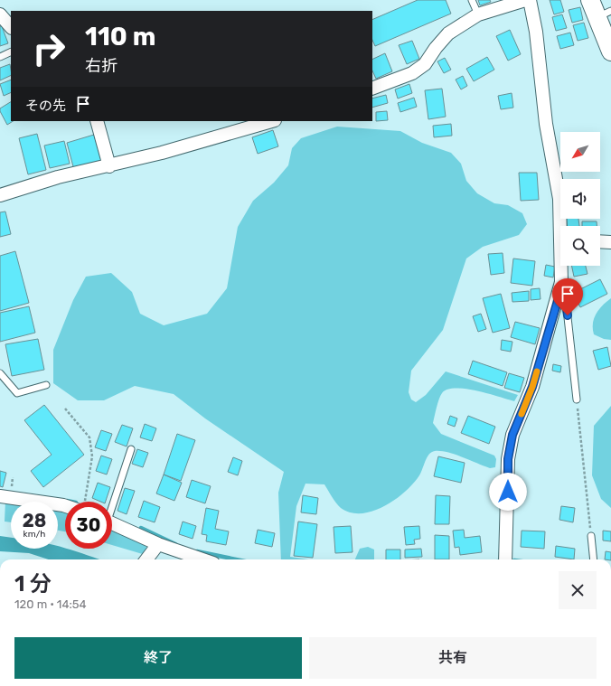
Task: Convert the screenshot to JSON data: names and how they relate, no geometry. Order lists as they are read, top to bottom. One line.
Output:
{"north":"bottom left","page":{"turn":["110 m","右折"],"then":"その先","speed":"28 km/h","limit":"30","heading":["1 分","120 m · 14:54"],"buttons":["終了","共有"]}}
